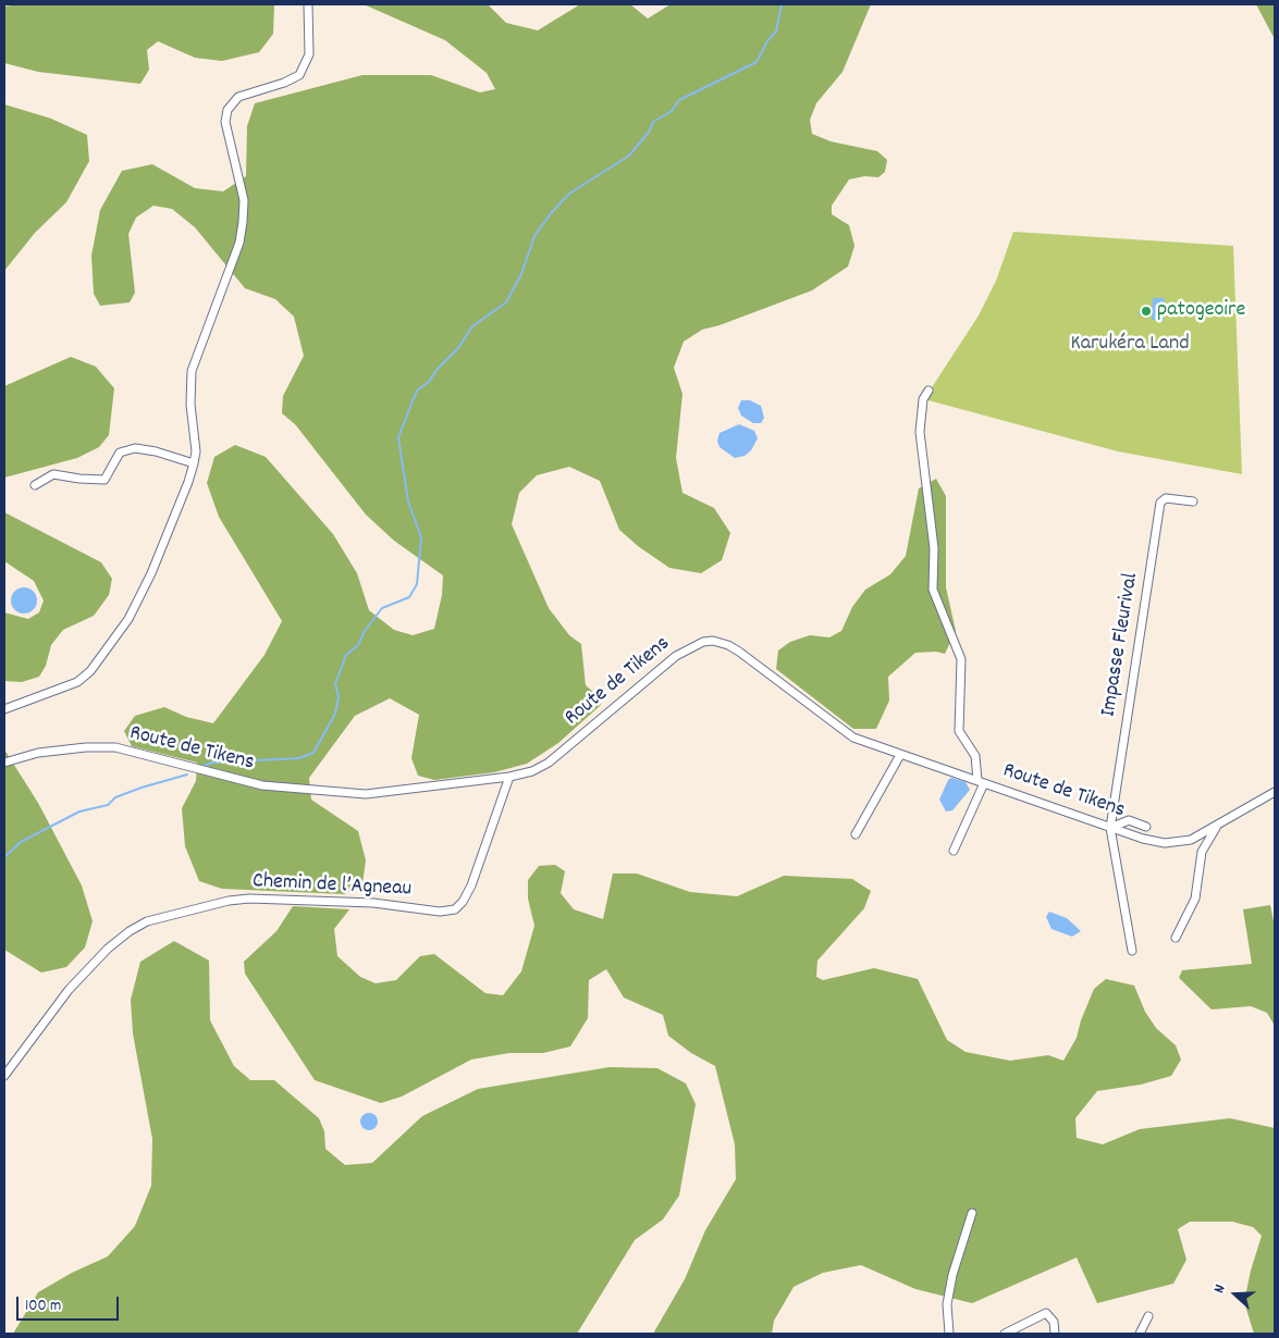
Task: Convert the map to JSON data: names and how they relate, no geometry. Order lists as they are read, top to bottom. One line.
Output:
{"streets":{"street":["Impasse Fleurival","Route de Tikens","Chemin de l’Agneau"]},"crossings":[["Impasse Fleurival","Route de Tikens"],["Route de Tikens","Chemin de l’Agneau"]],"parks":["Karukéra Land"],"places":["patogeoire"],"scale_bar":"100 m","north":"left"}
